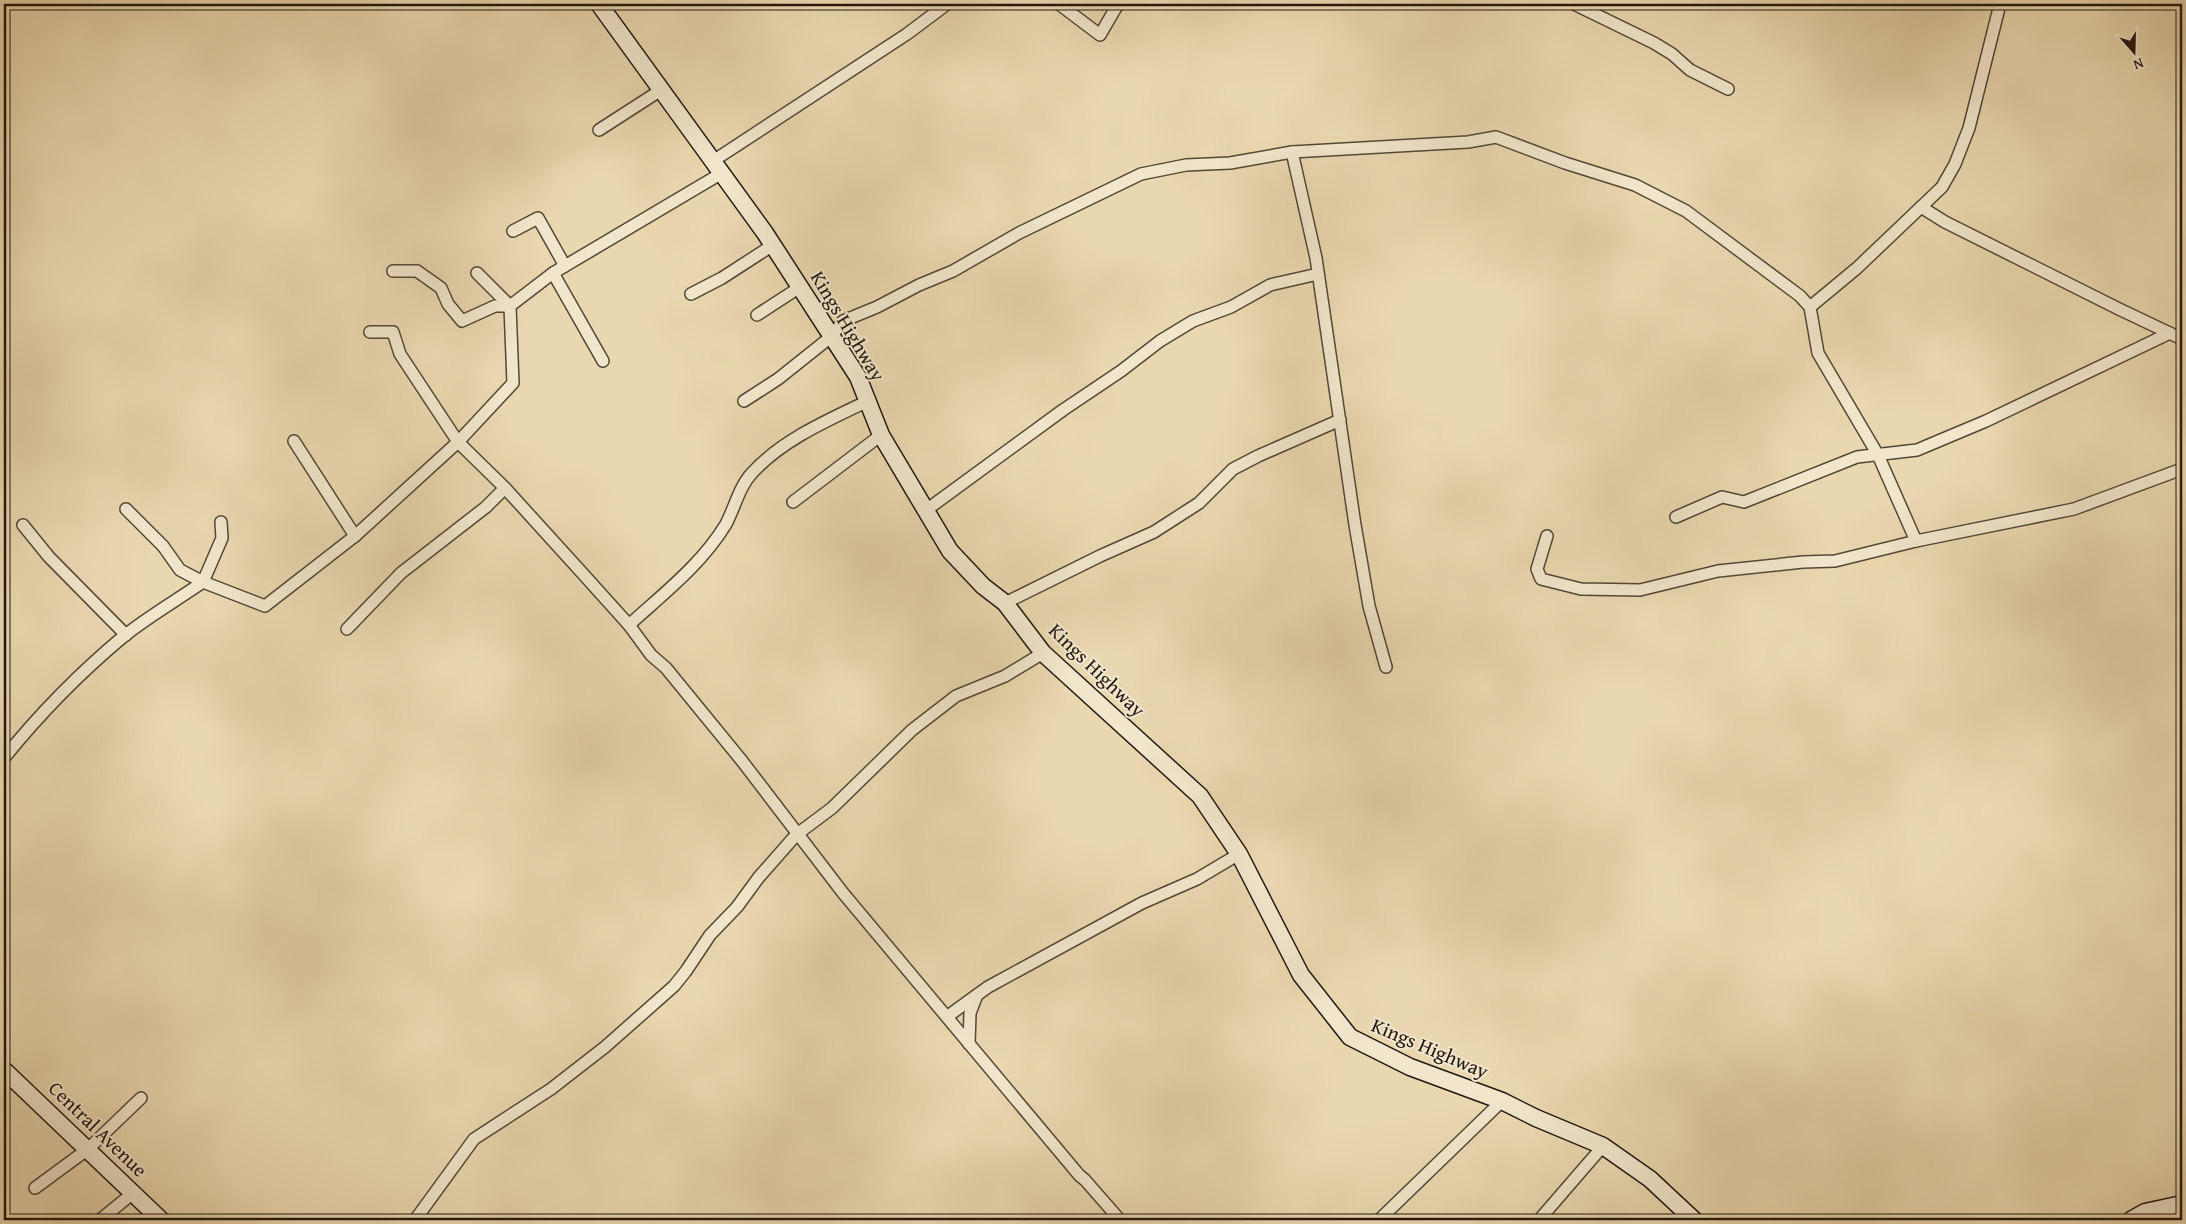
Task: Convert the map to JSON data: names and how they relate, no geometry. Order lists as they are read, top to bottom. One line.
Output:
{"streets":{"street":["Kings Highway","Central Avenue"]},"north":"bottom"}
